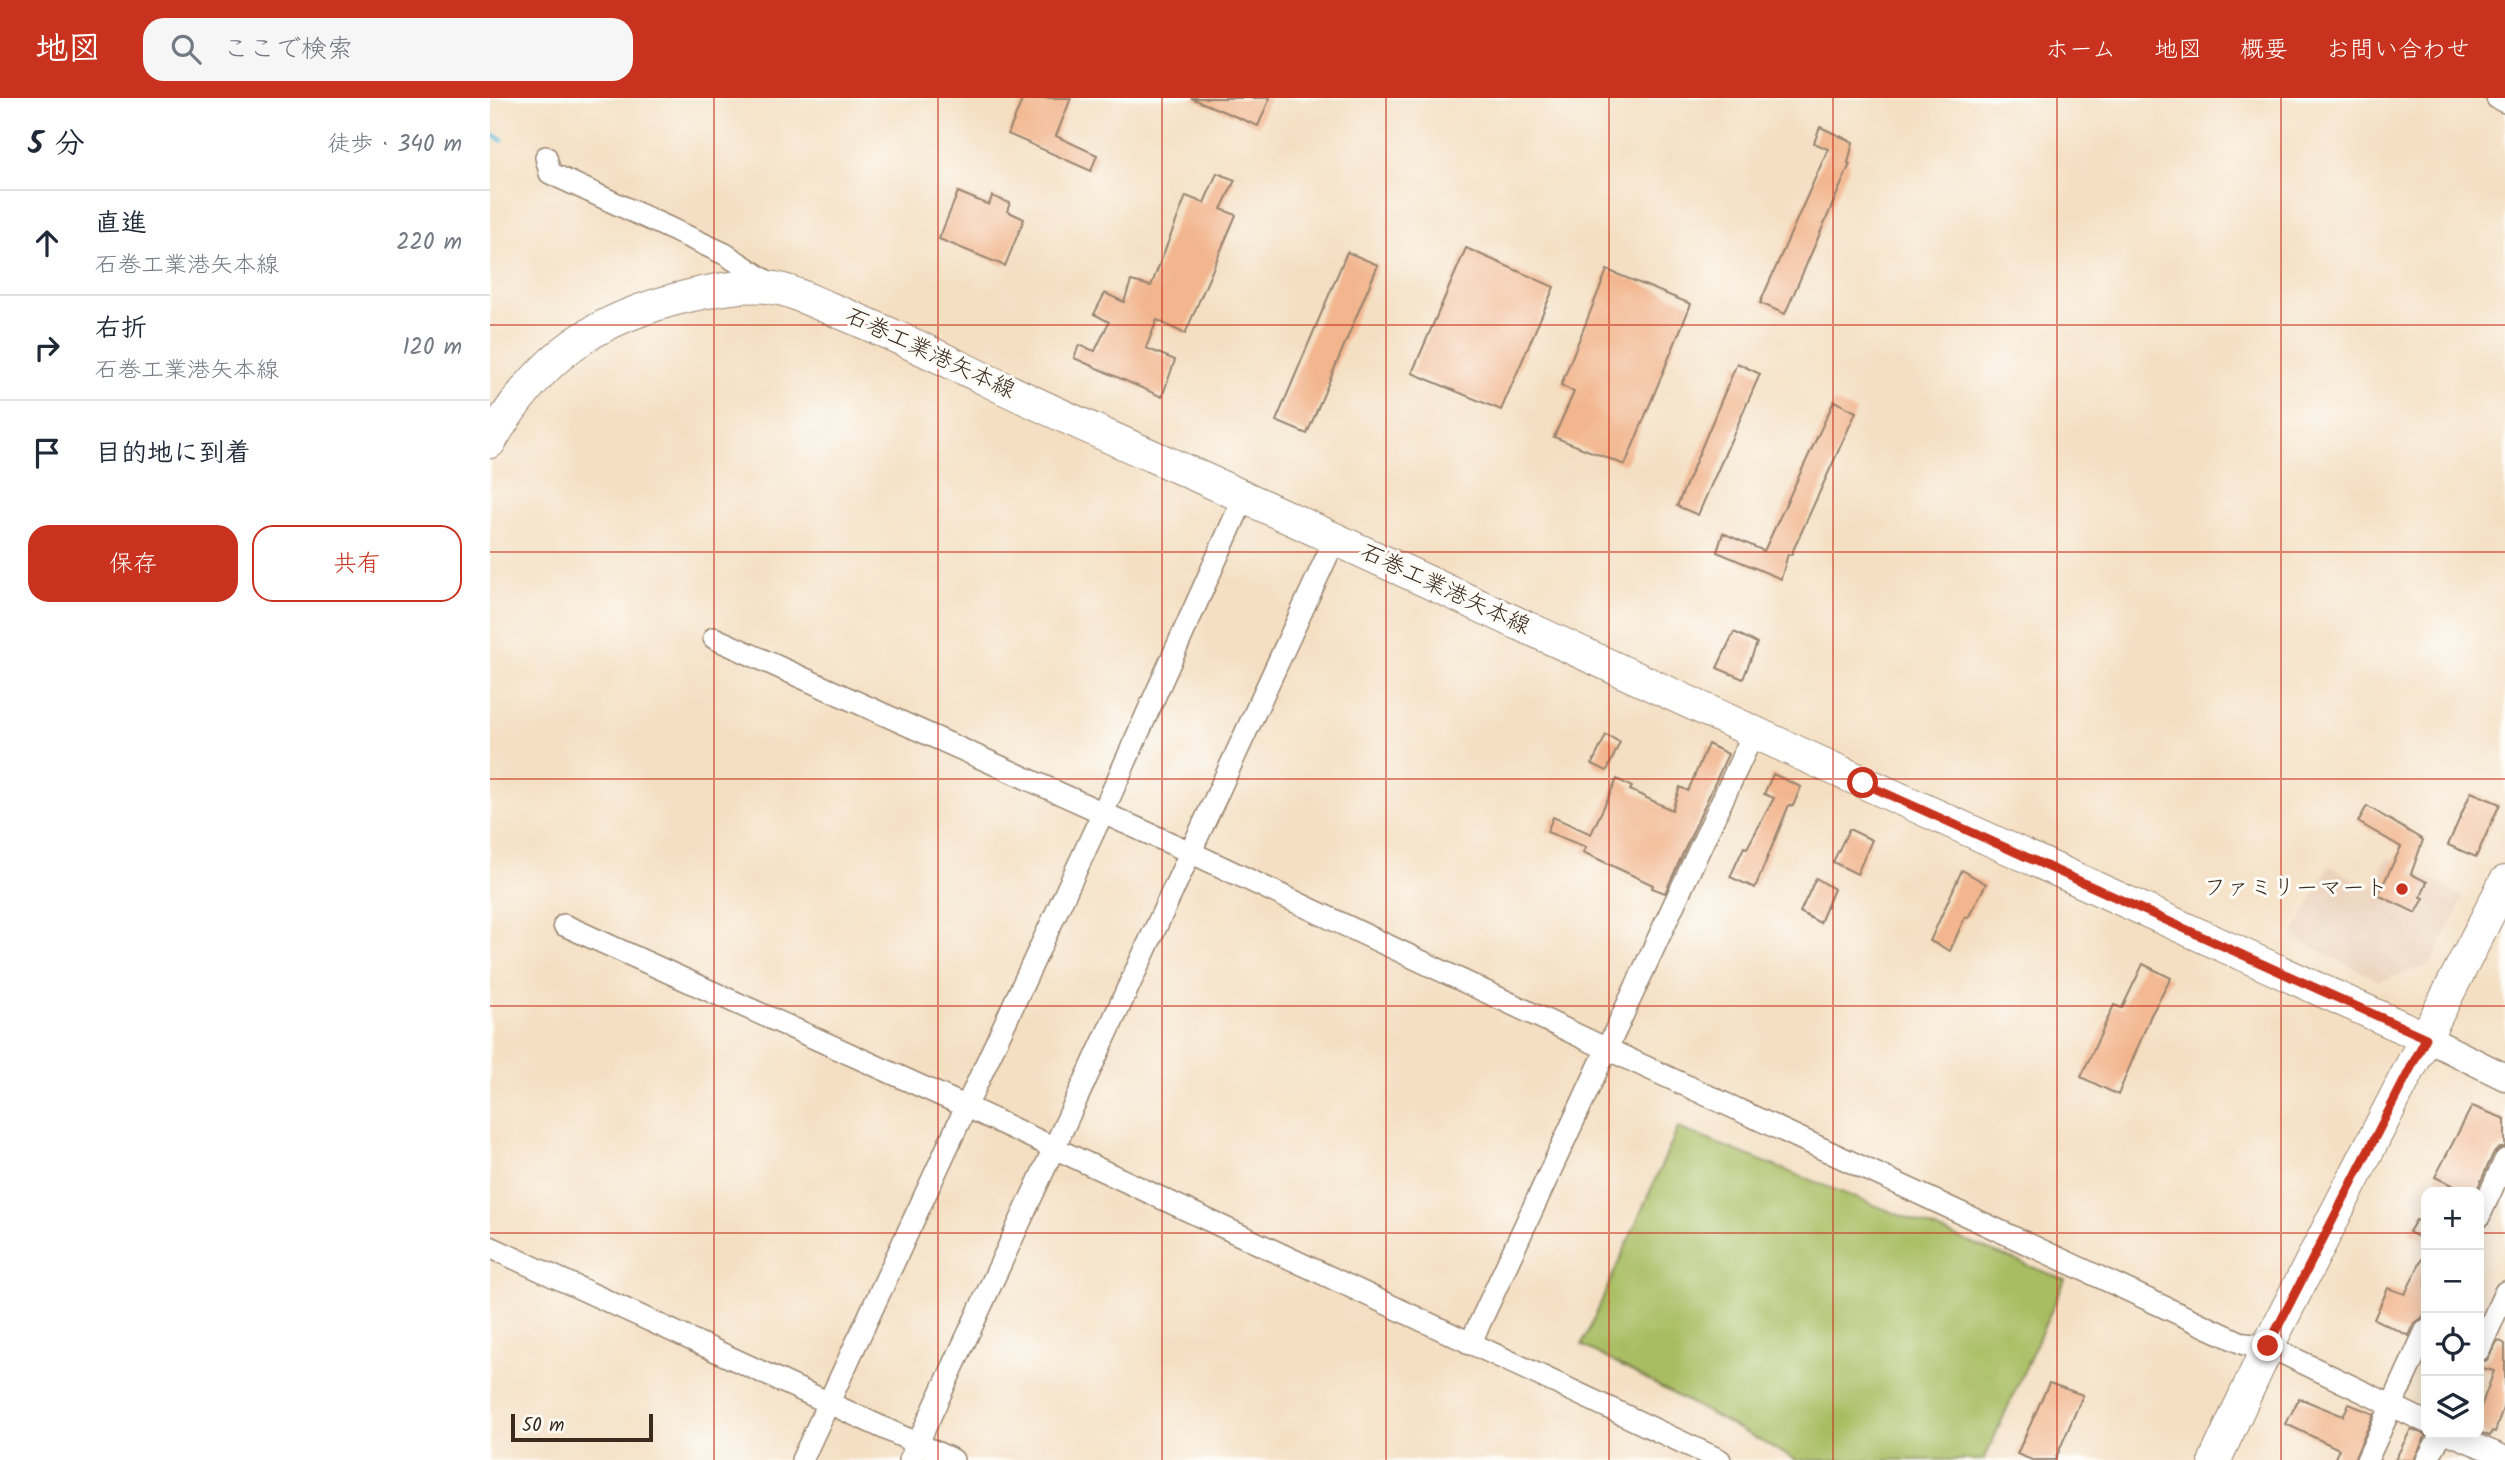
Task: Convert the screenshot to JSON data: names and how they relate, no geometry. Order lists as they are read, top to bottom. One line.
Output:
{"streets":{"main road":["石巻工業港矢本線"]},"places":["ファミリーマート"],"scale_bar":"50 m","page":{"header":"地図","search":"ここで検索","nav":["ホーム","地図","概要","お問い合わせ"],"heading":["5 分","徒歩 · 340 m"],"list":[["直進","石巻工業港矢本線","220 m"],["右折","石巻工業港矢本線","120 m"],"目的地に到着"],"buttons":["保存","共有"],"map_buttons":["+","−"],"scale":"50 m"}}
